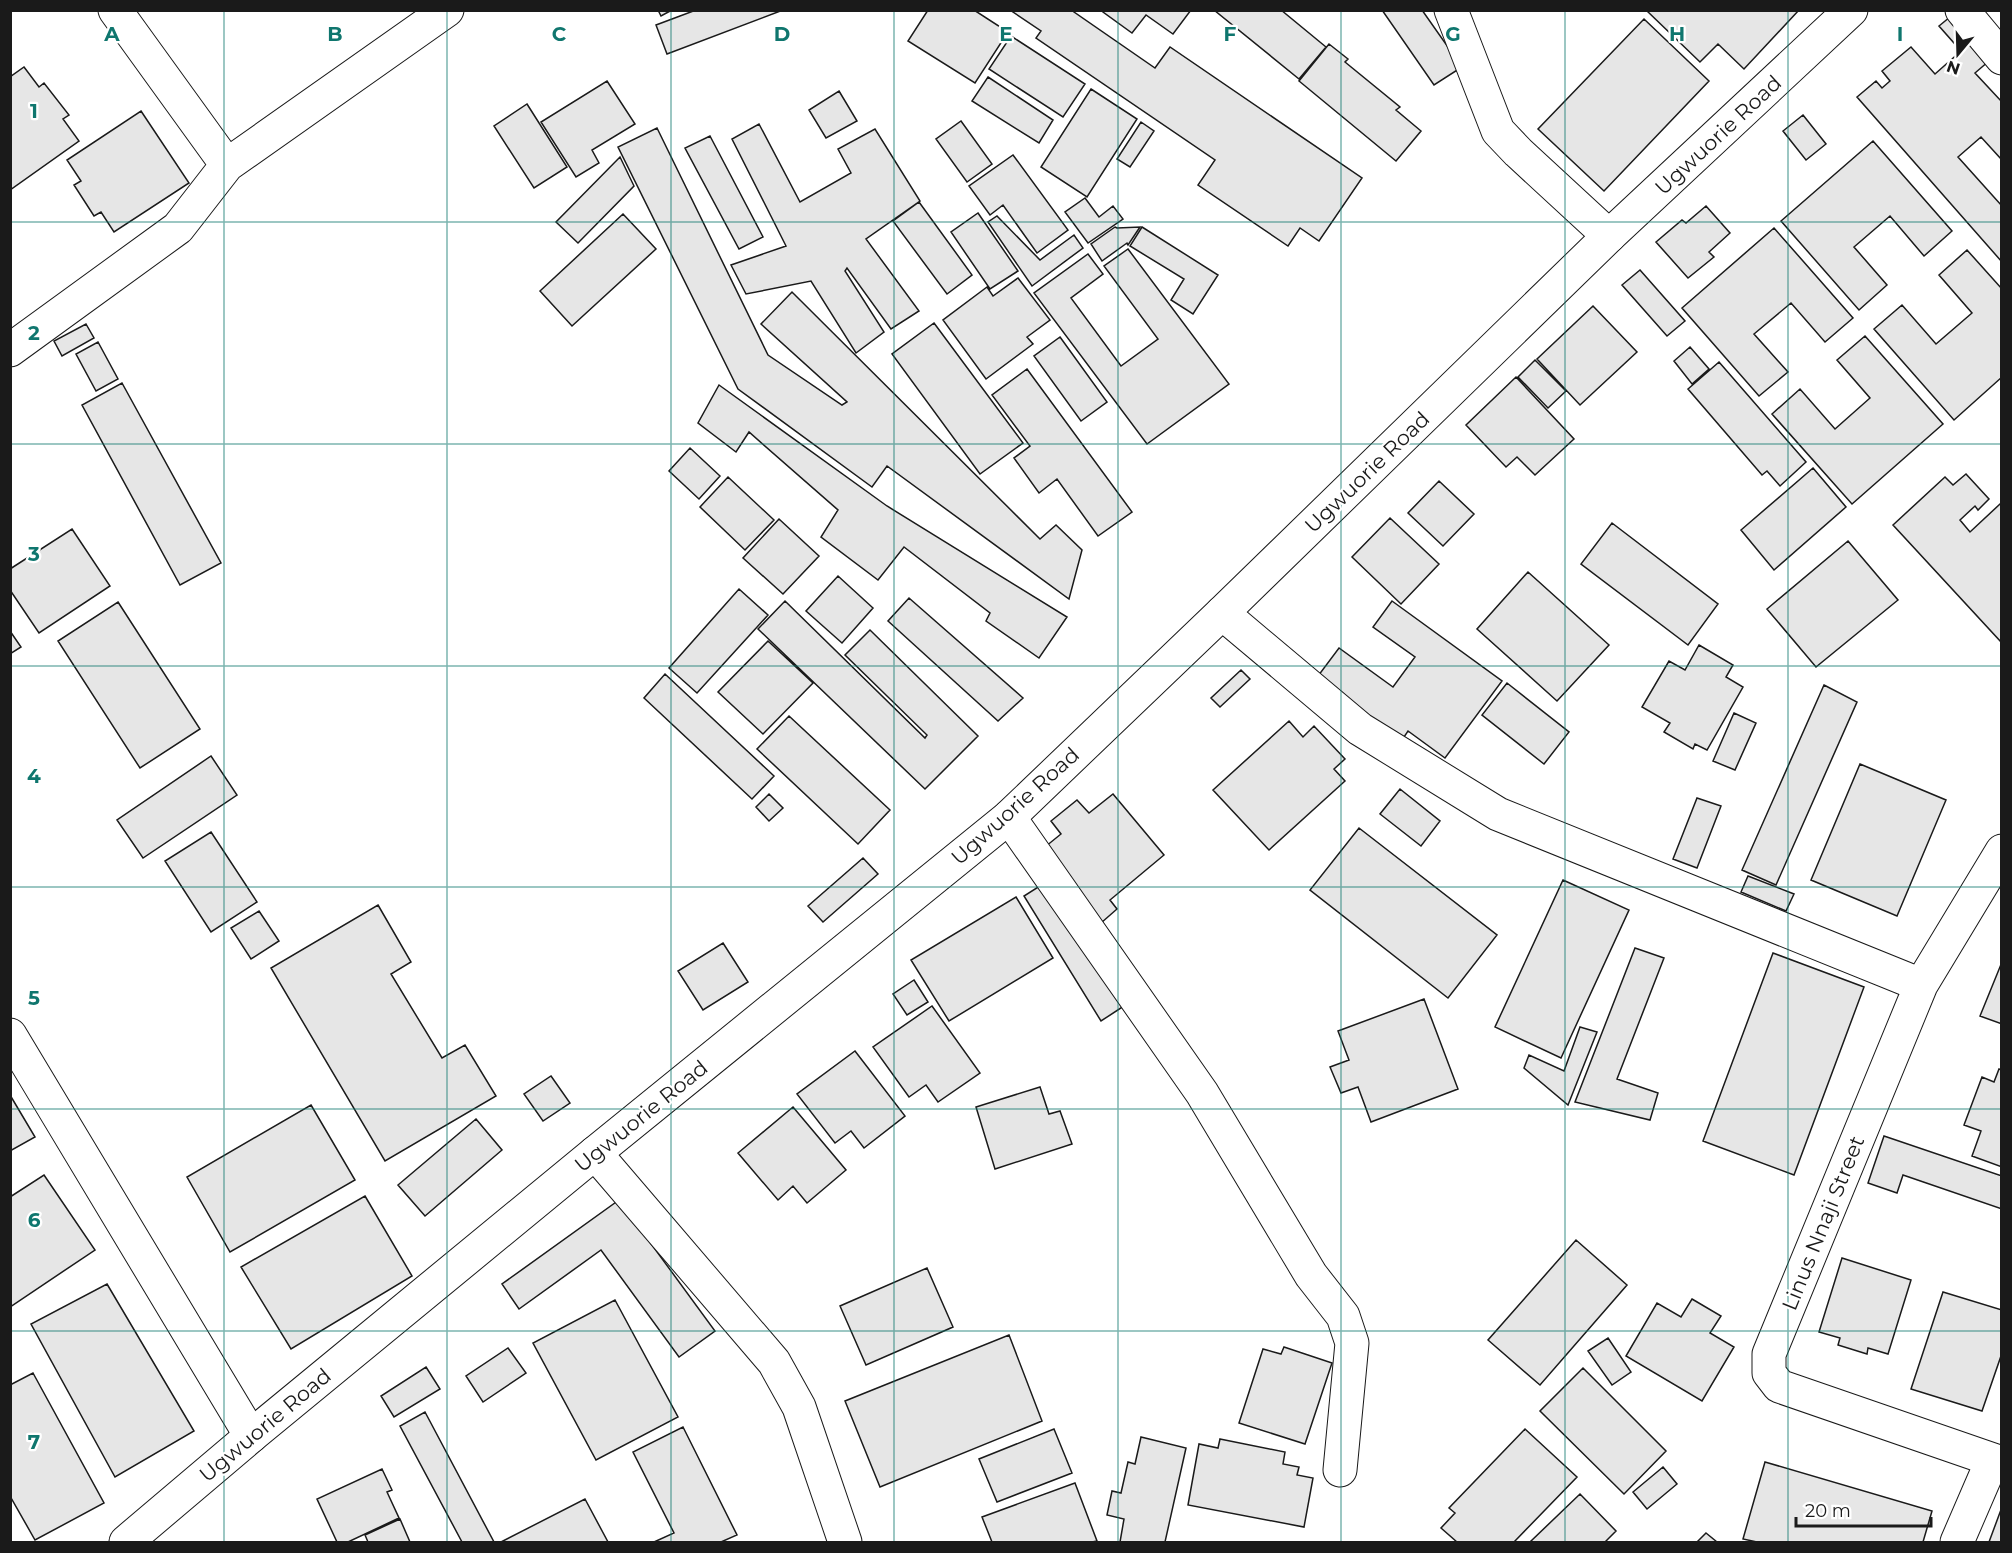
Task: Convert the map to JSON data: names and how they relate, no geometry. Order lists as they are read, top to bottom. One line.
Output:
{"streets":{"street":["Ugwuorie Road","Linus Nnaji Street"]},"scale_bar":"20 m","north":"bottom","grid":{"columns":["A","B","C","D","E","F","G","H","I"],"rows":["1","2","3","4","5","6","7"]}}
